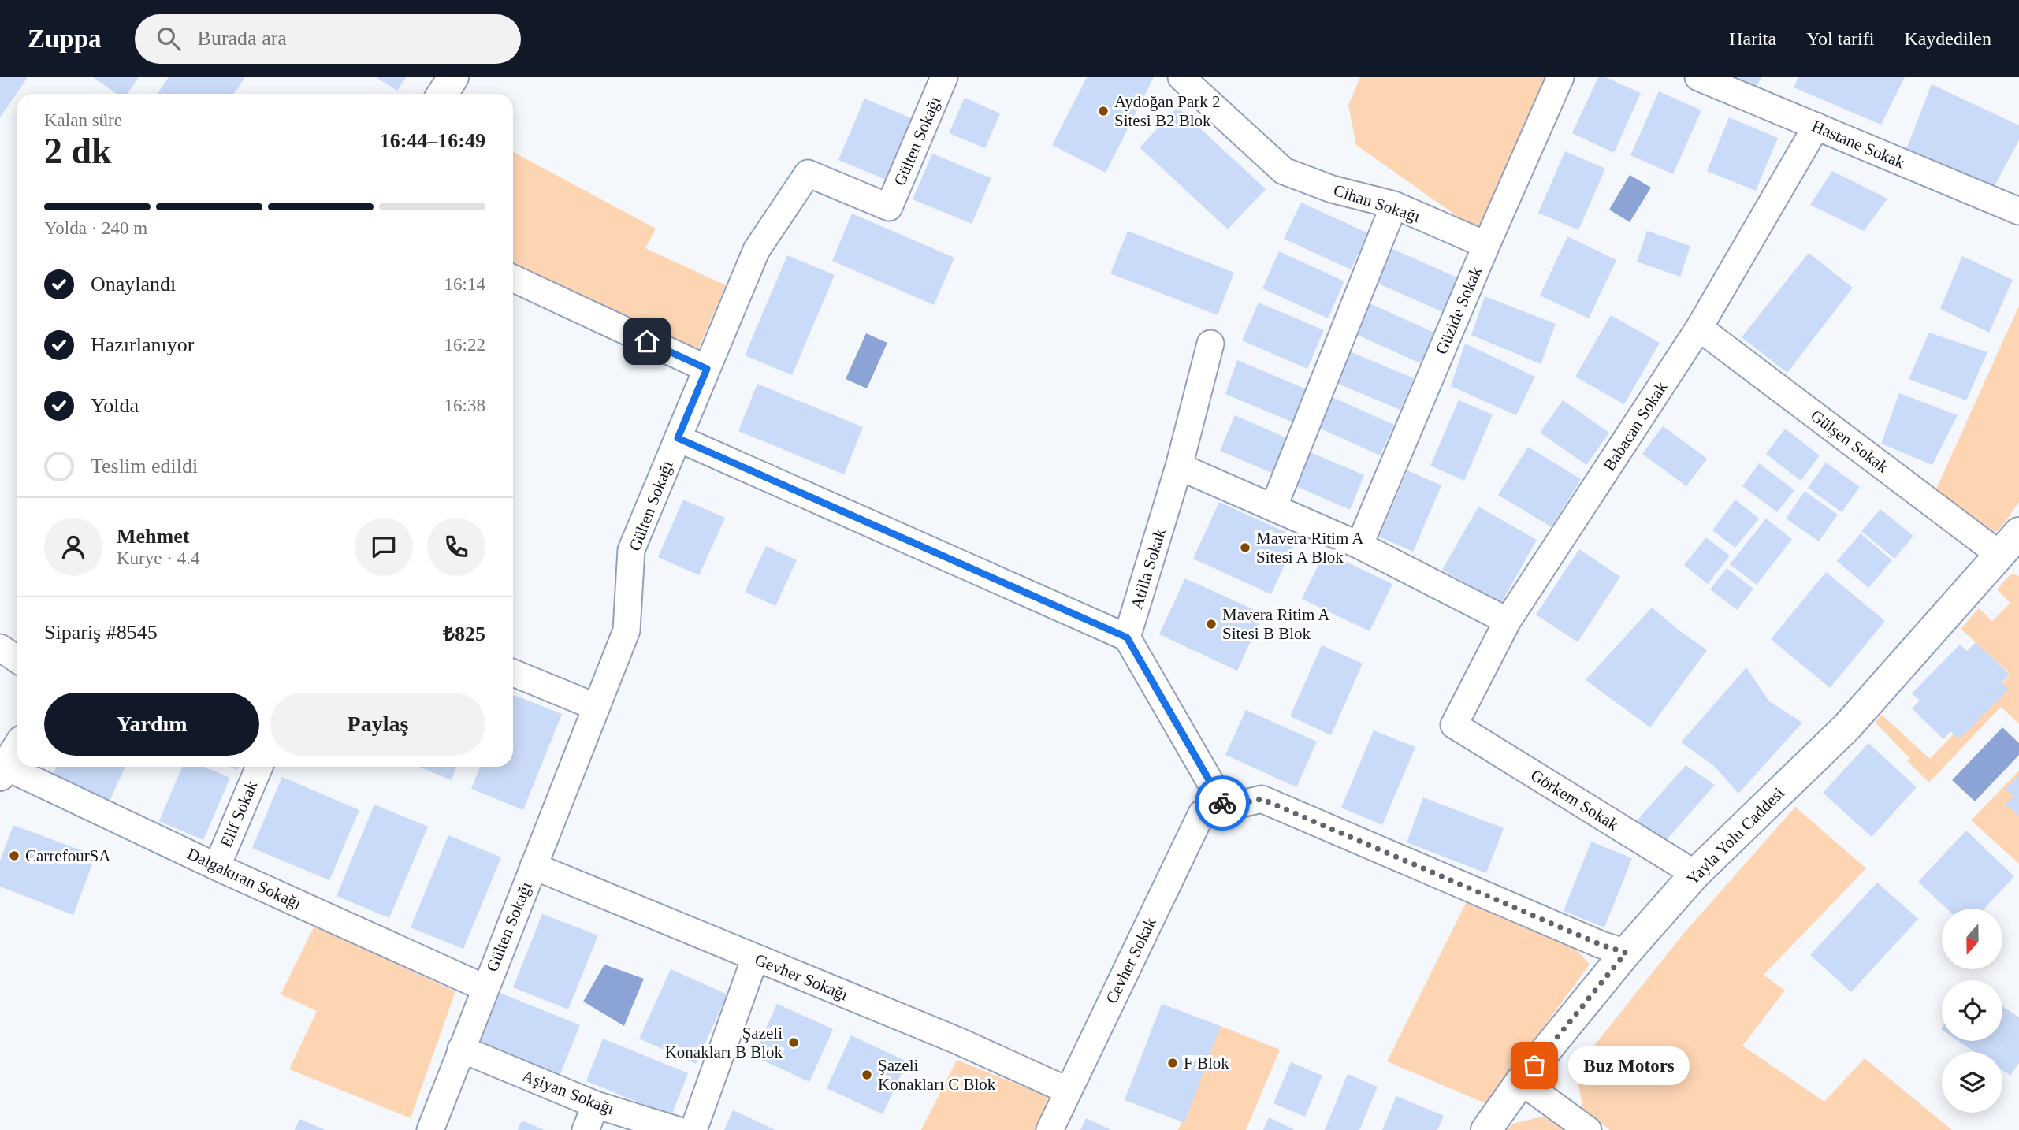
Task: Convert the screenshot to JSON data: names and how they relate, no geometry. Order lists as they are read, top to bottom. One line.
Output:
{"streets":{"street":["Gülten Sokağı","Hastane Sokak","Cihan Sokağı","Güzide Sokak","Babacan Sokak","Gülşen Sokak","Atilla Sokak","Görkem Sokak","Elif Sokak","Yayla Yolu Caddesi","Dalgakıran Sokağı","Cevher Sokak","Gevher Sokağı","Aşiyan Sokağı"]},"crossings":[["Gülten Sokağı","Dalgakıran Sokağı"],["Gülten Sokağı","Gevher Sokağı"],["Gülten Sokağı","Aşiyan Sokağı"],["Hastane Sokak","Babacan Sokak"],["Cihan Sokağı","Güzide Sokak"],["Babacan Sokak","Gülşen Sokak"],["Babacan Sokak","Görkem Sokak"],["Gülşen Sokak","Yayla Yolu Caddesi"],["Görkem Sokak","Yayla Yolu Caddesi"],["Elif Sokak","Dalgakıran Sokağı"],["Yayla Yolu Caddesi","Cevher Sokak"],["Cevher Sokak","Gevher Sokağı"]],"places":["Aydoğan Park 2 Sitesi B2 Blok","Mavera Ritim A Sitesi A Blok","Mavera Ritim A Sitesi B Blok","CarrefourSA","Şazeli Konakları B Blok","F Blok","Buz Motors","Şazeli Konakları C Blok"],"north":"bottom","page":{"header":"Zuppa","search":"Burada ara","nav":["Harita","Yol tarifi","Kaydedilen"],"heading":["2 dk","Kalan süre","16:44–16:49"],"panel":["Mehmet","Kurye · 4.4","Sipariş #8545","₺825"],"bar":"Yolda · 240 m","list":[["Onaylandı","16:14"],["Hazırlanıyor","16:22"],["Yolda","16:38"],"Teslim edildi"],"buttons":["Yardım","Paylaş"],"bubble":"Buz Motors"}}
